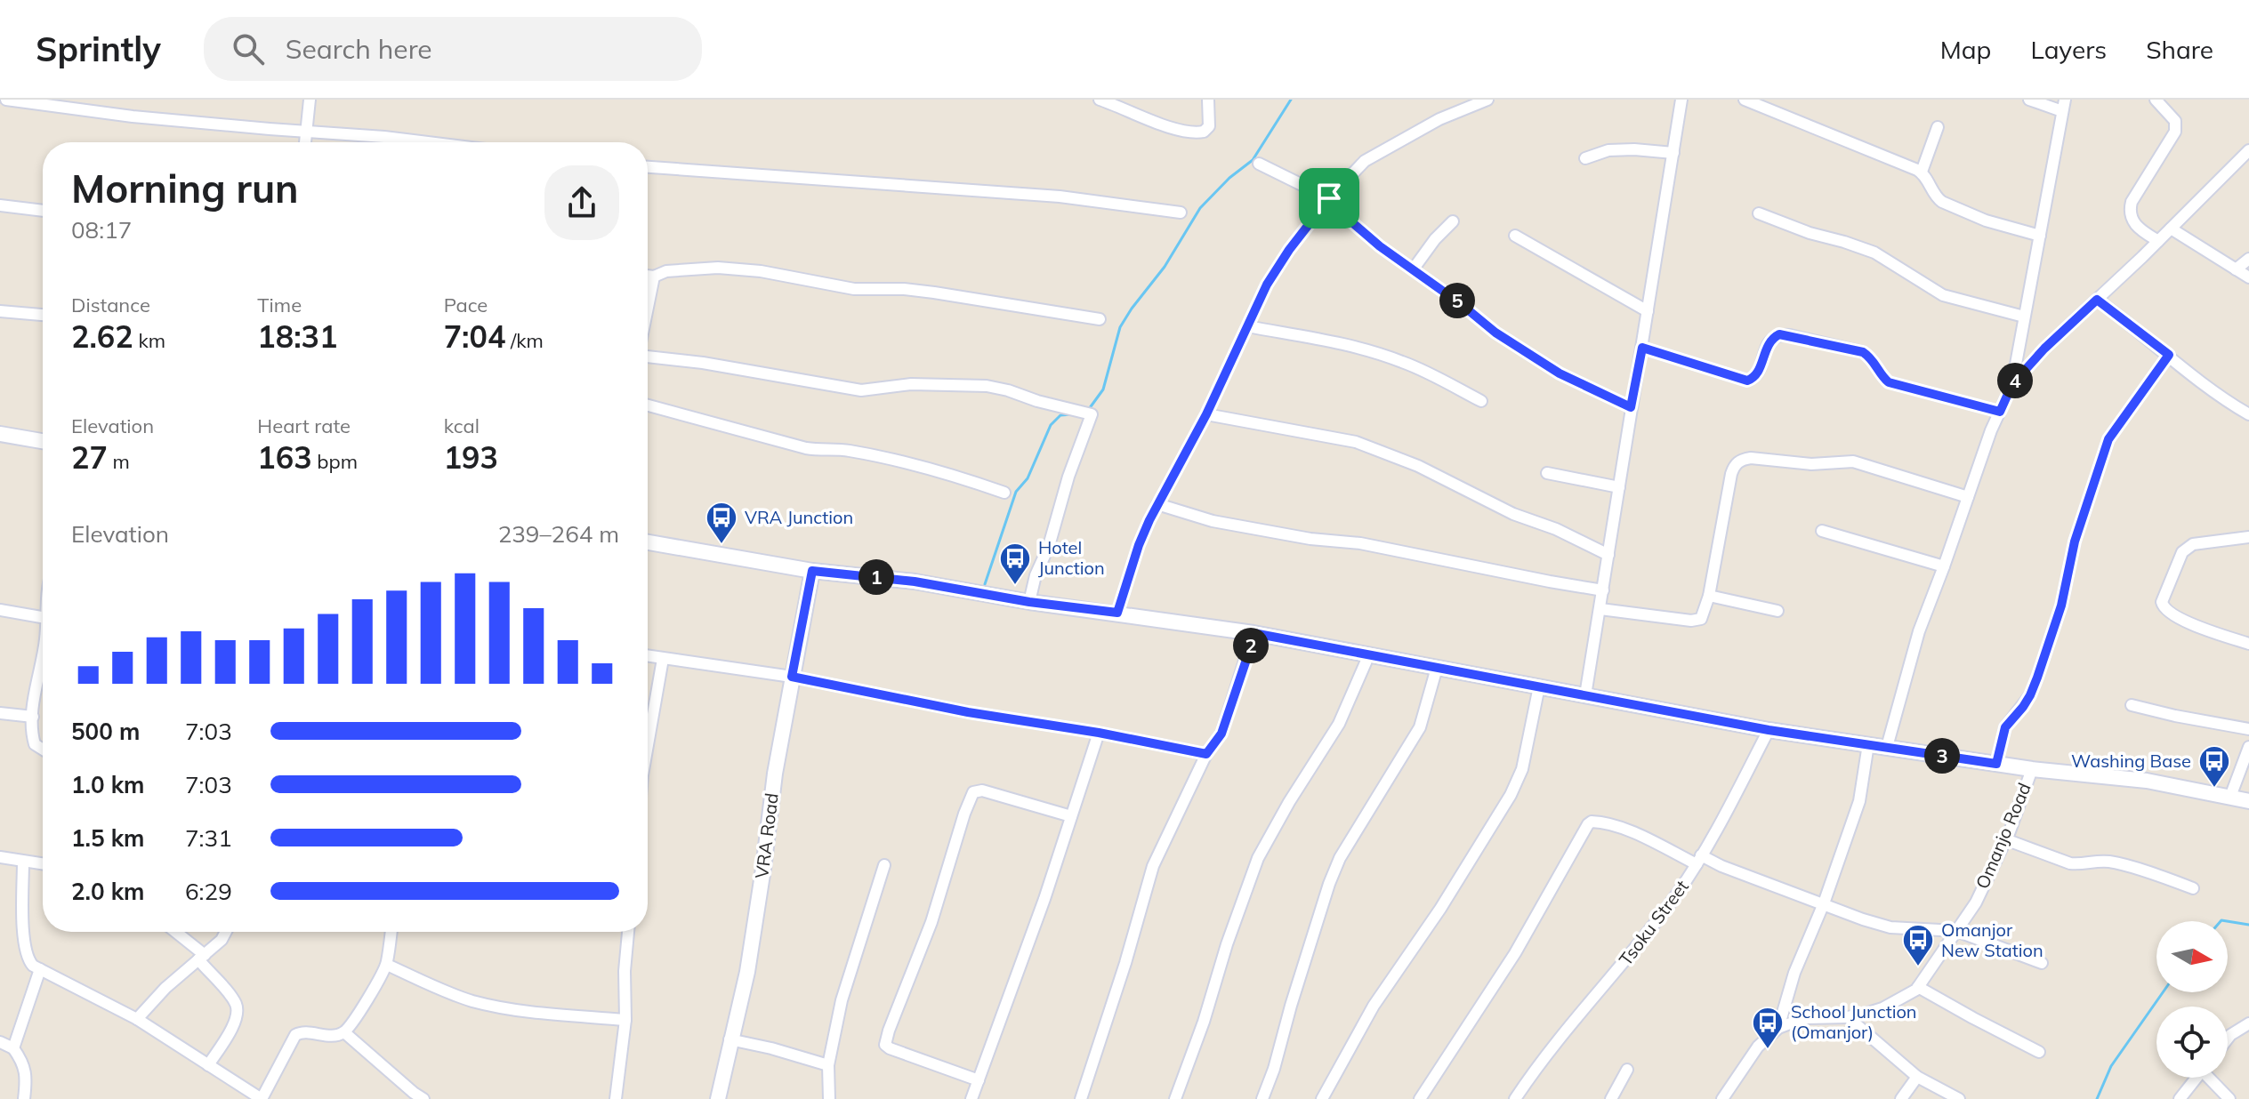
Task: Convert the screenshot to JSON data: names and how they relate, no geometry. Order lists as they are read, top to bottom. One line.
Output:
{"streets":{"street":["VRA Road","Omanjo Road","Tsoku Street"]},"places":{"bus stop":["VRA Junction","Hotel Junction","Washing Base","Omanjor New Station","School Junction (Omanjor)"]},"north":"right","page":{"header":"Sprintly","search":"Search here","nav":["Map","Layers","Share"],"heading":["Morning run","08:17"],"stats":[["Distance","2.62 km"],["Time","18:31"],["Pace","7:04 /km"],["Elevation","27 m"],["Heart rate","163 bpm"],["kcal","193"]],"pins":["5","4","1","2","3"],"chart":["Elevation","239–264 m"],"list":[{"name":"500 m","note":"7:03"},{"name":"1.0 km","note":"7:03"},{"name":"1.5 km","note":"7:31"},{"name":"2.0 km","note":"6:29"}]}}
